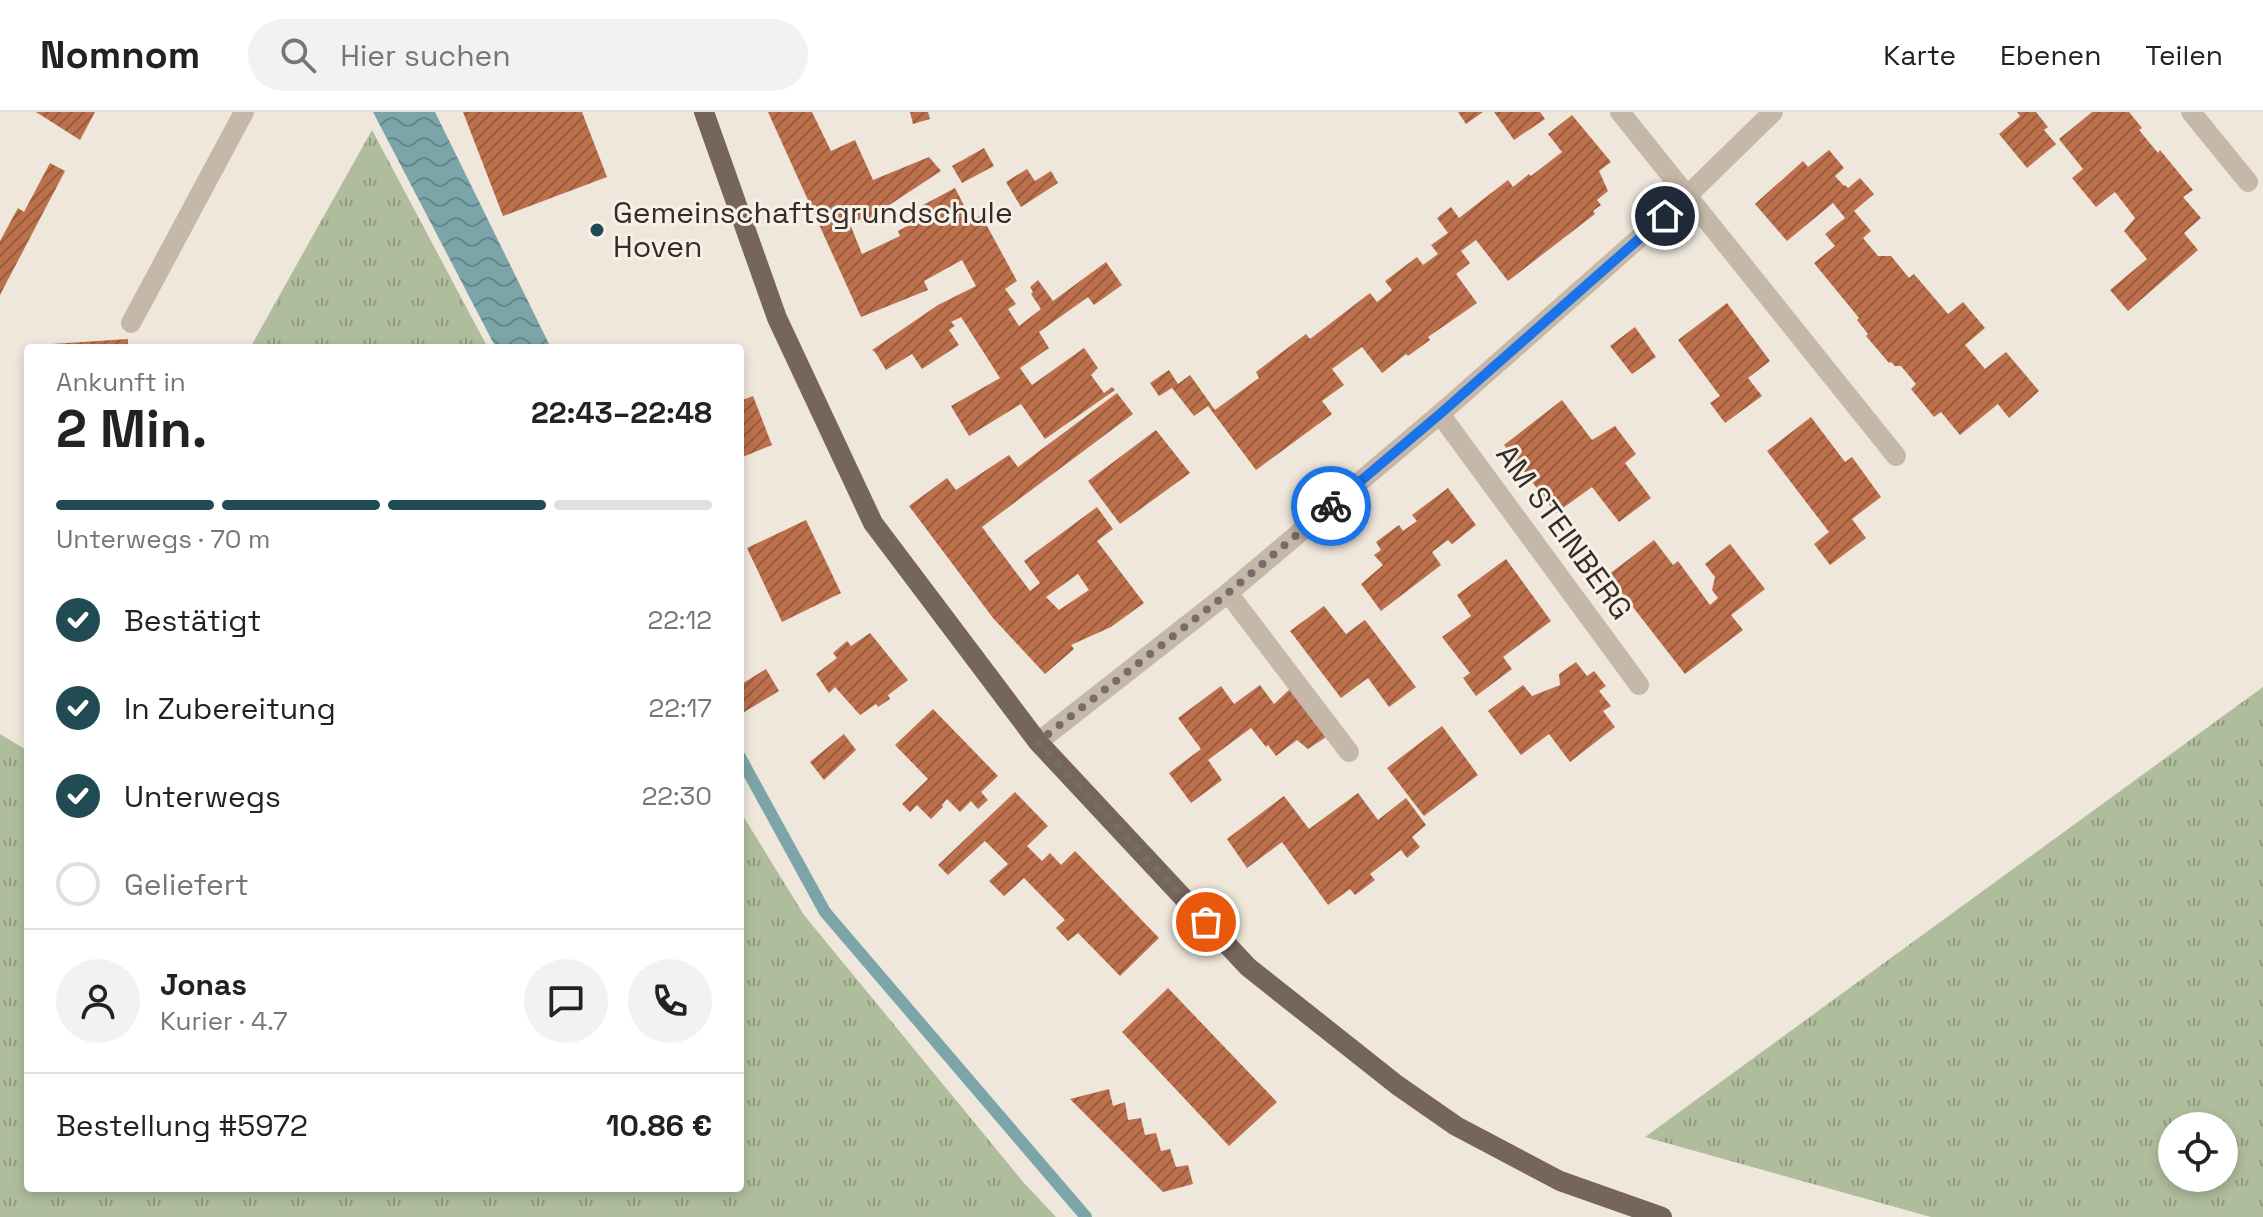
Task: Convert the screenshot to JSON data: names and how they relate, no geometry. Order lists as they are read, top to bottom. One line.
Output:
{"streets":{"street":["AM STEINBERG"]},"places":["Gemeinschaftsgrundschule Hoven"],"page":{"header":"Nomnom","search":"Hier suchen","nav":["Karte","Ebenen","Teilen"],"heading":["2 Min.","Ankunft in","22:43–22:48"],"panel":["Jonas","Kurier · 4.7","Bestellung #5972","10.86 €"],"bar":"Unterwegs · 70 m","list":[["Bestätigt","22:12"],["In Zubereitung","22:17"],["Unterwegs","22:30"],"Geliefert"]}}
